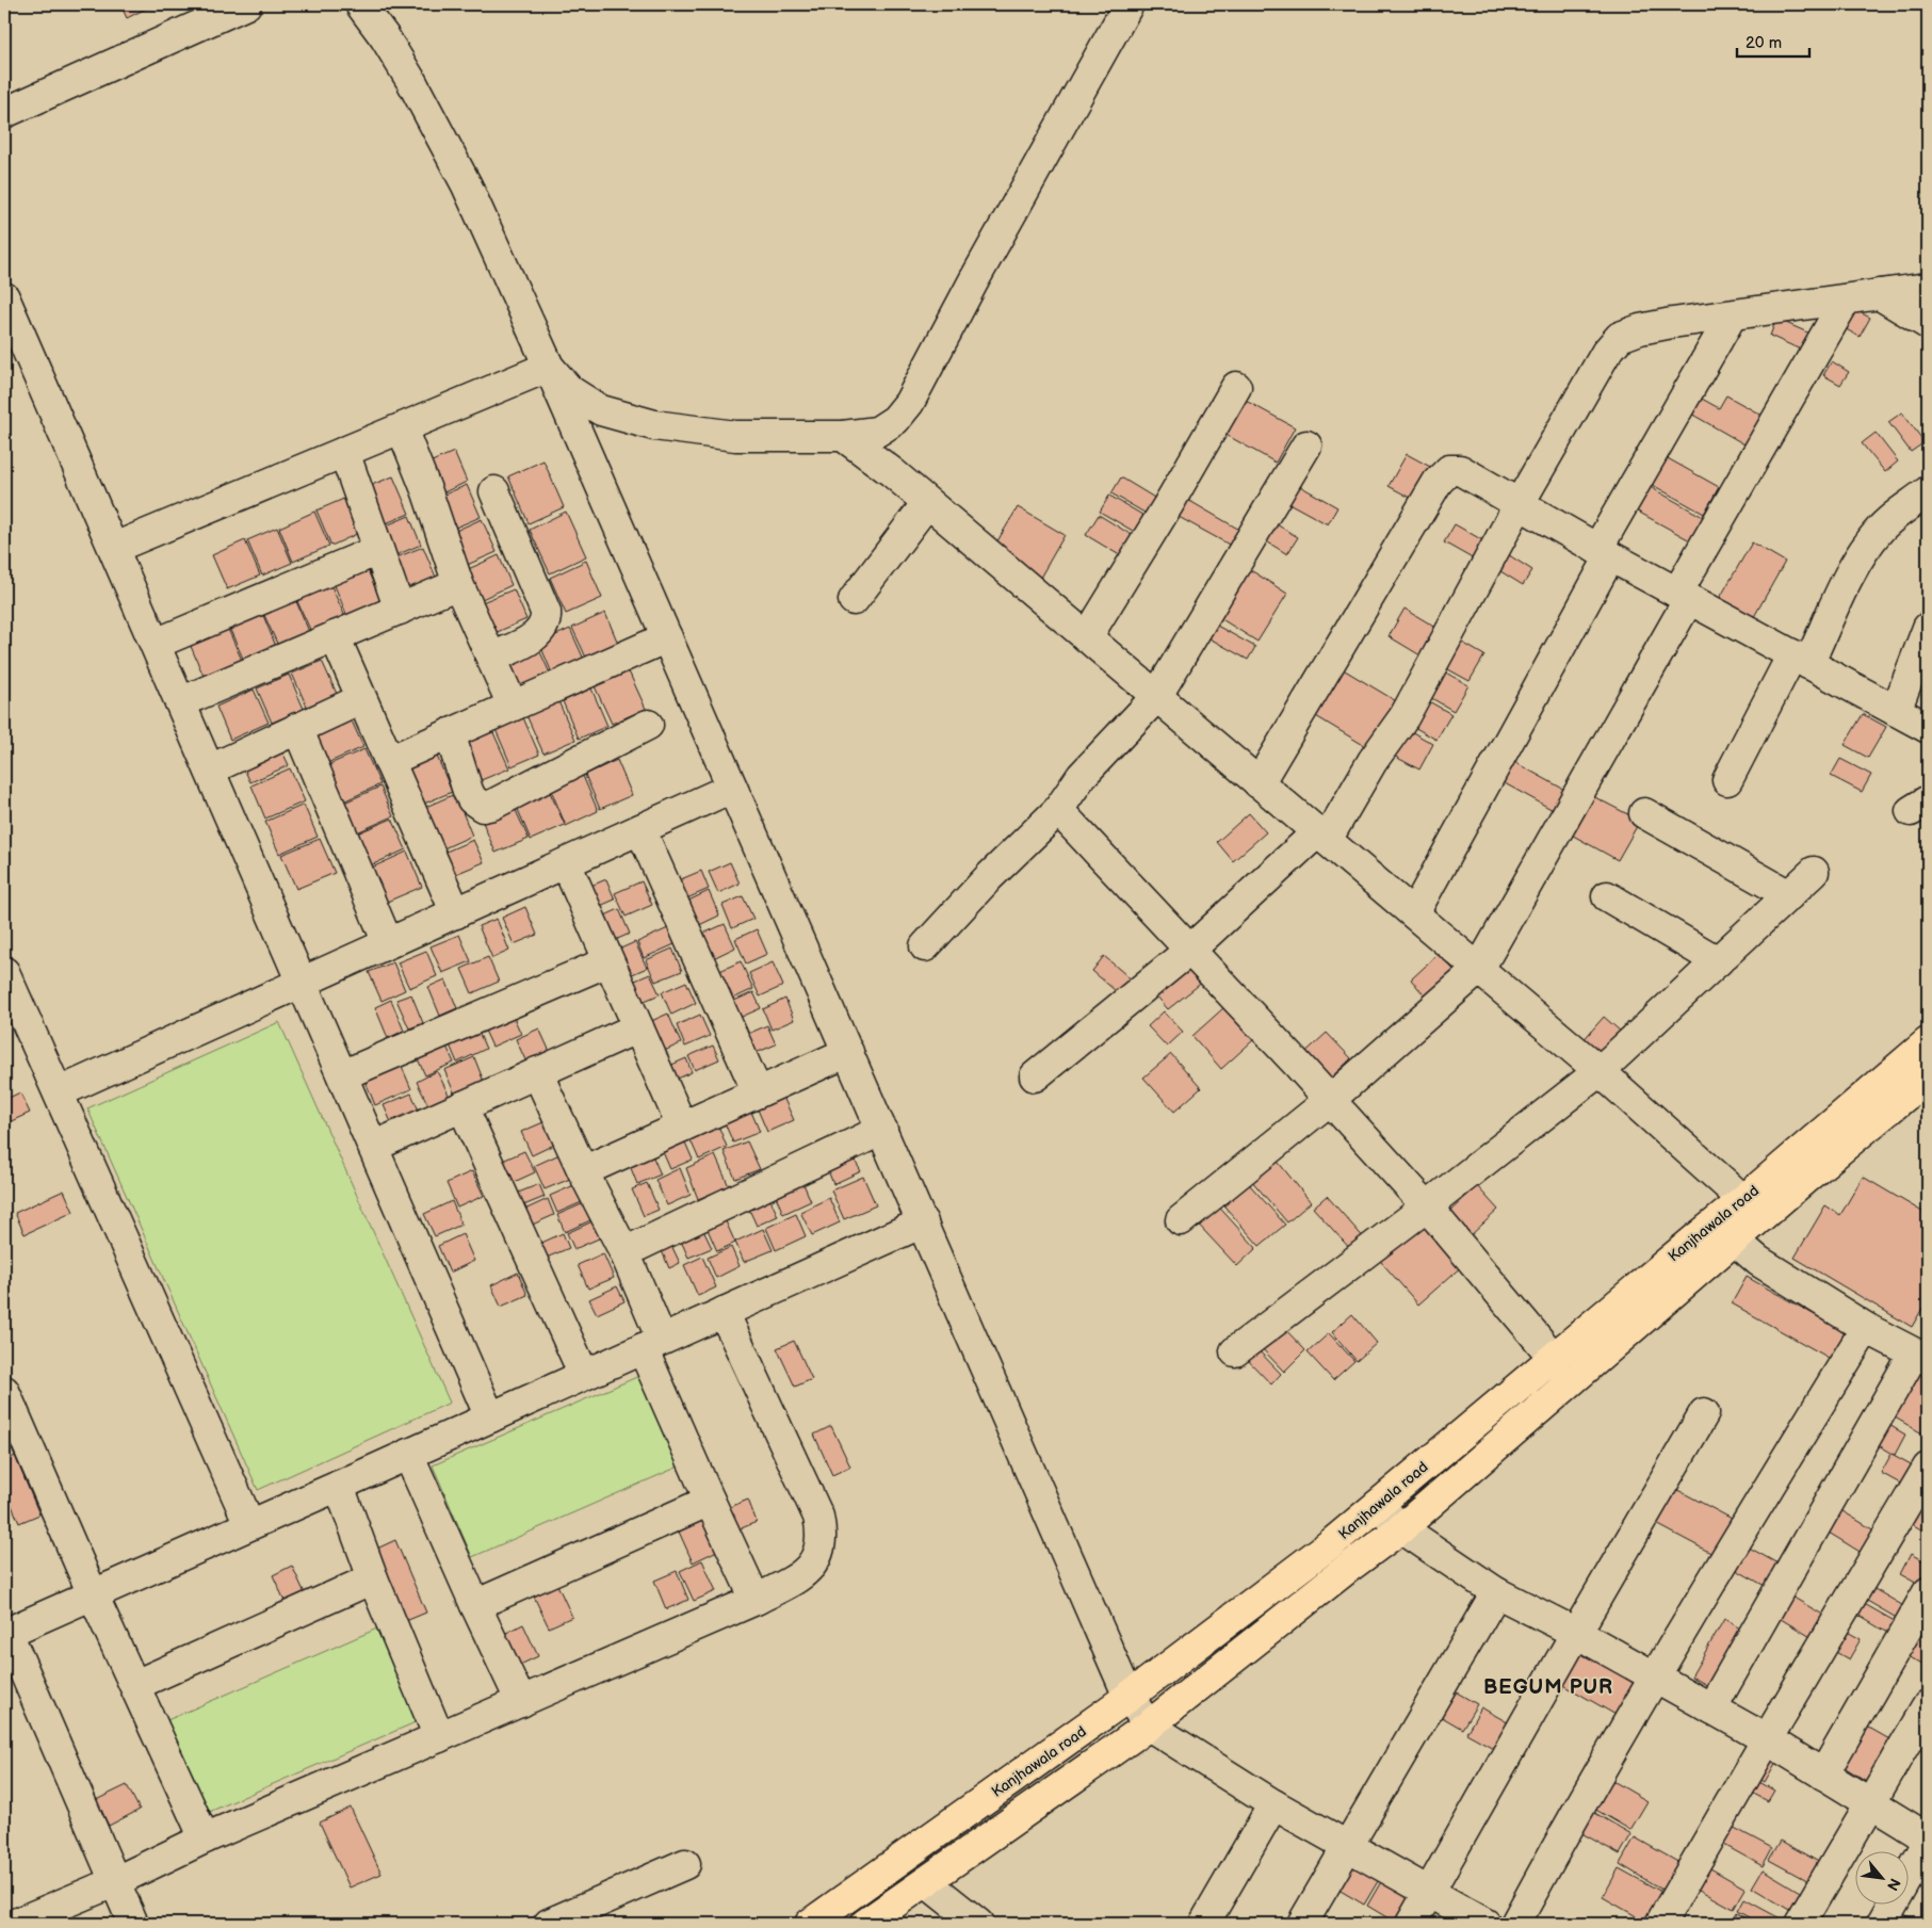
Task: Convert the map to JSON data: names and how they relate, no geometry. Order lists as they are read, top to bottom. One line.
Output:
{"streets":{"main road":["Kanjhawala road"]},"districts":["BEGUM PUR"],"scale_bar":"20 m","north":"bottom right"}
